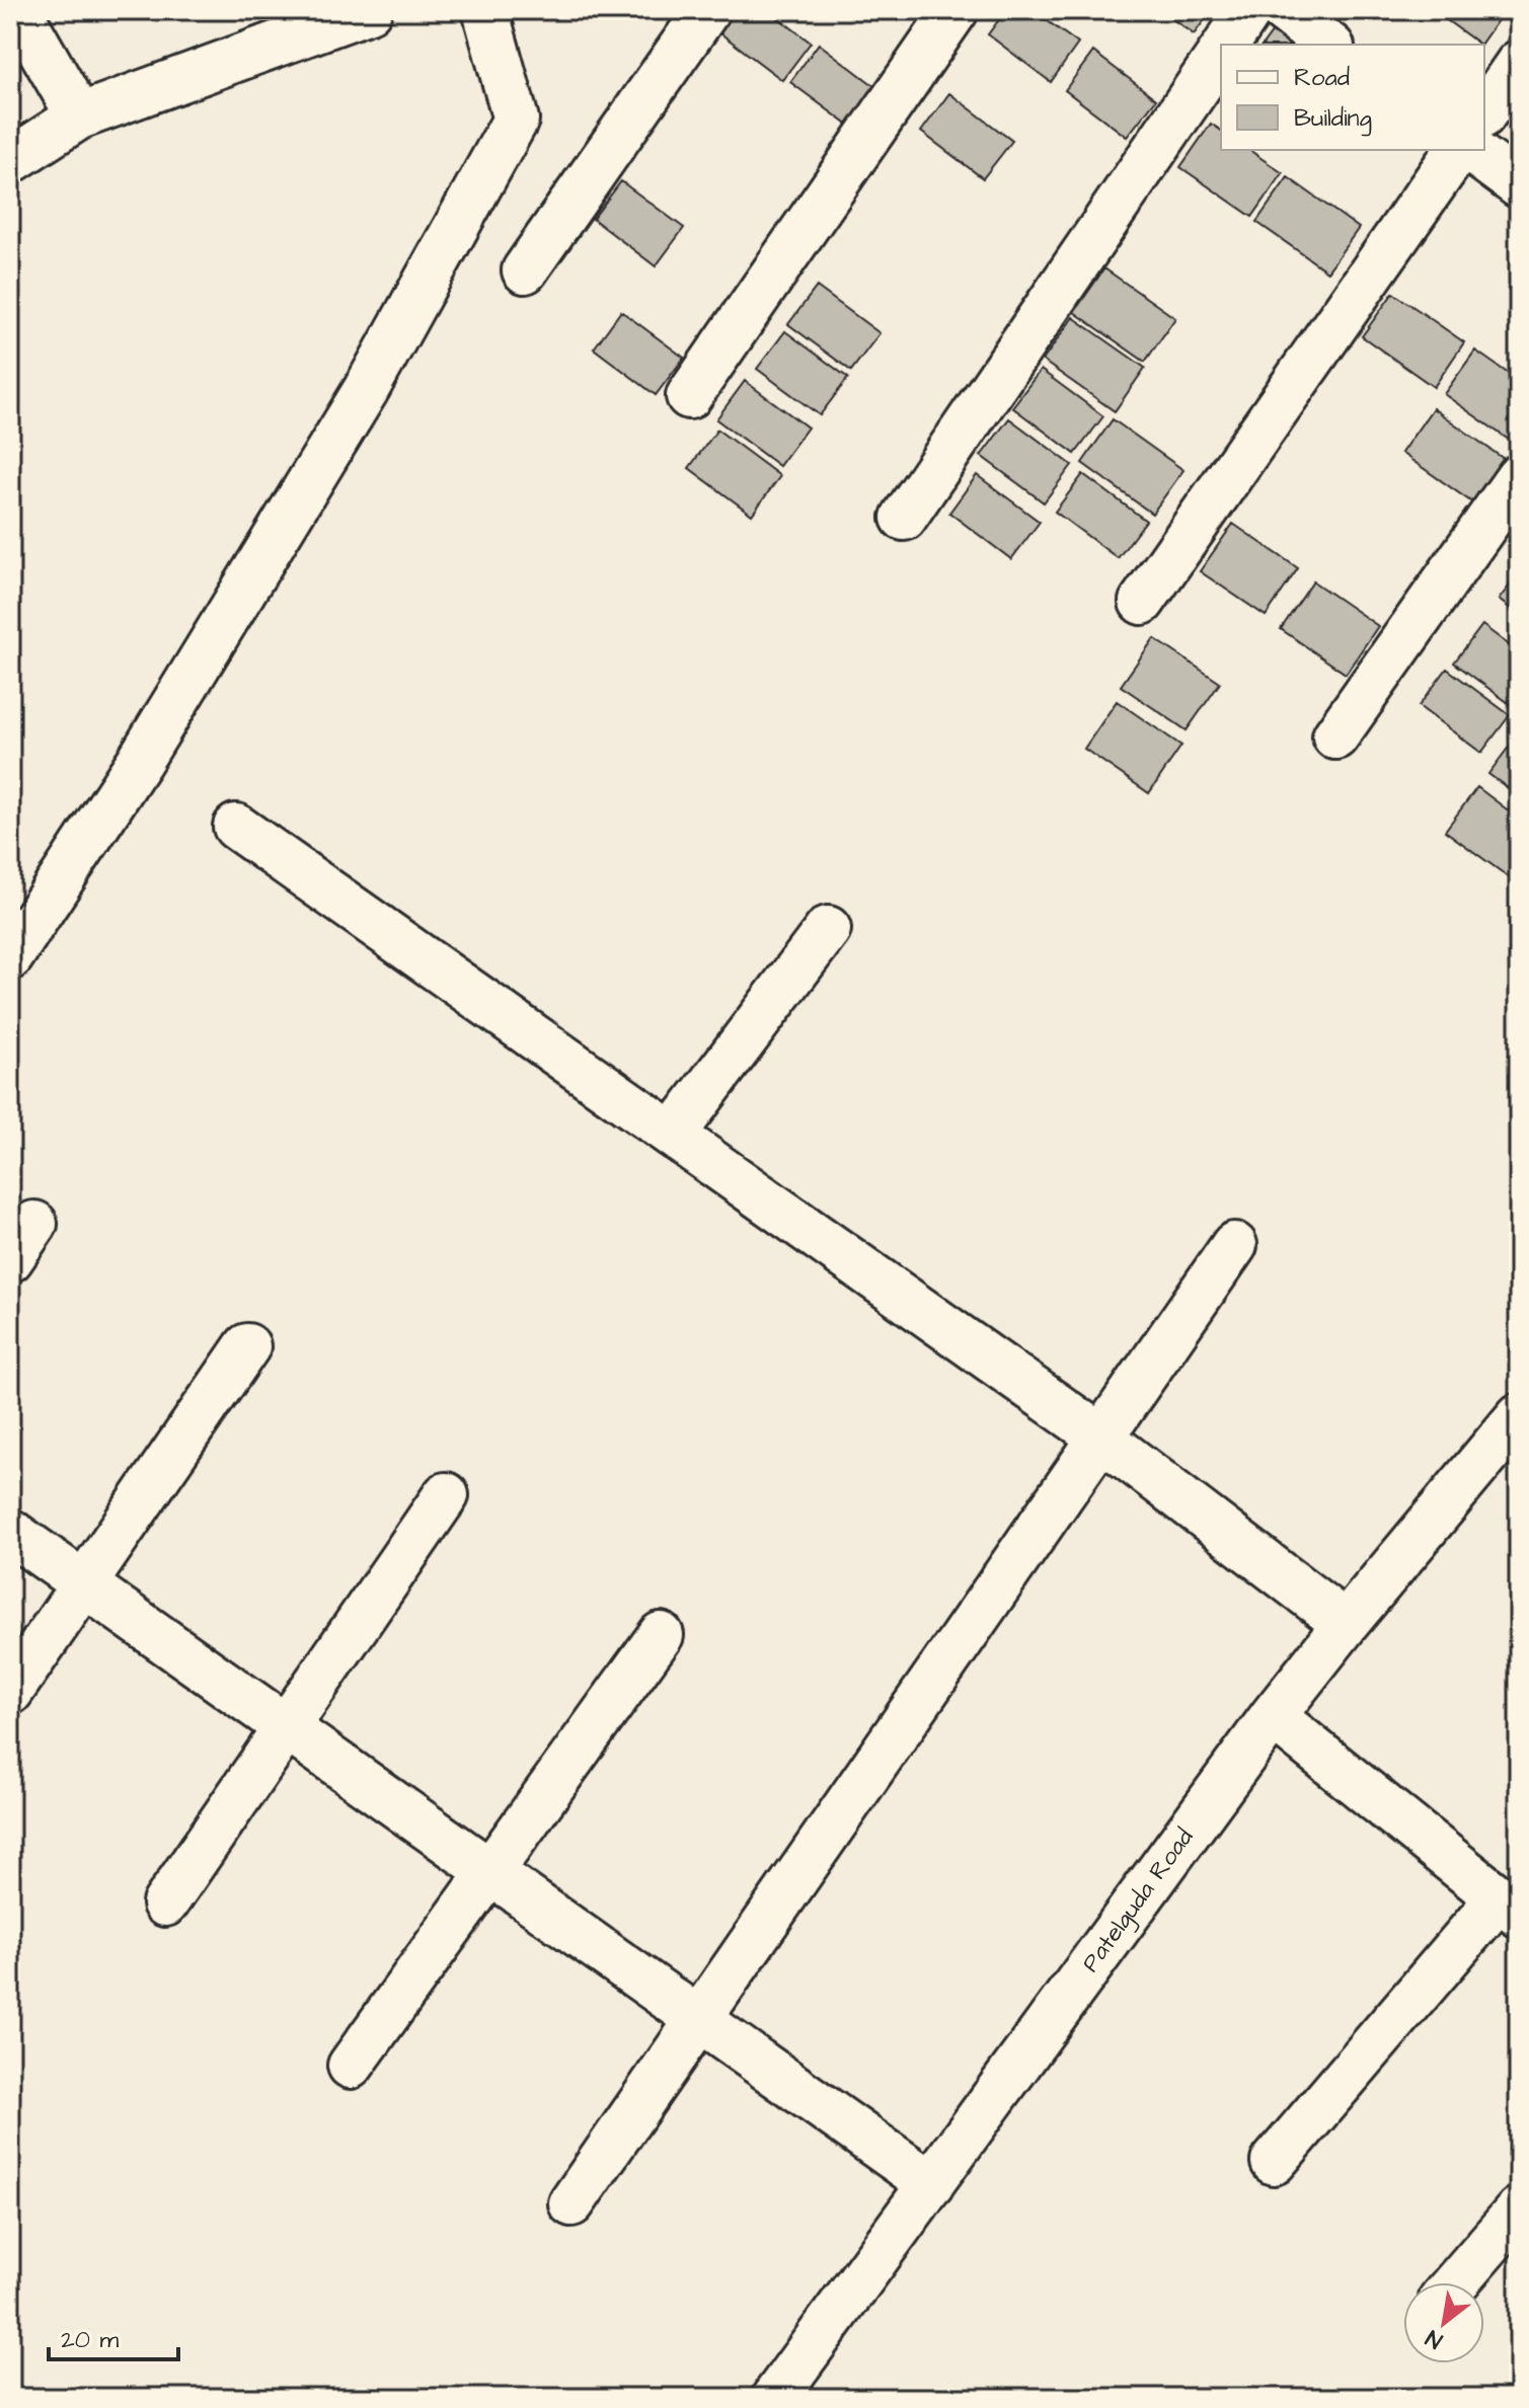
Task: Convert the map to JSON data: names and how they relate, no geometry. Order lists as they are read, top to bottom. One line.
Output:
{"streets":{"street":["Patelguda Road"]},"legend":["Road","Building"],"scale_bar":"20 m","north":"bottom left"}
